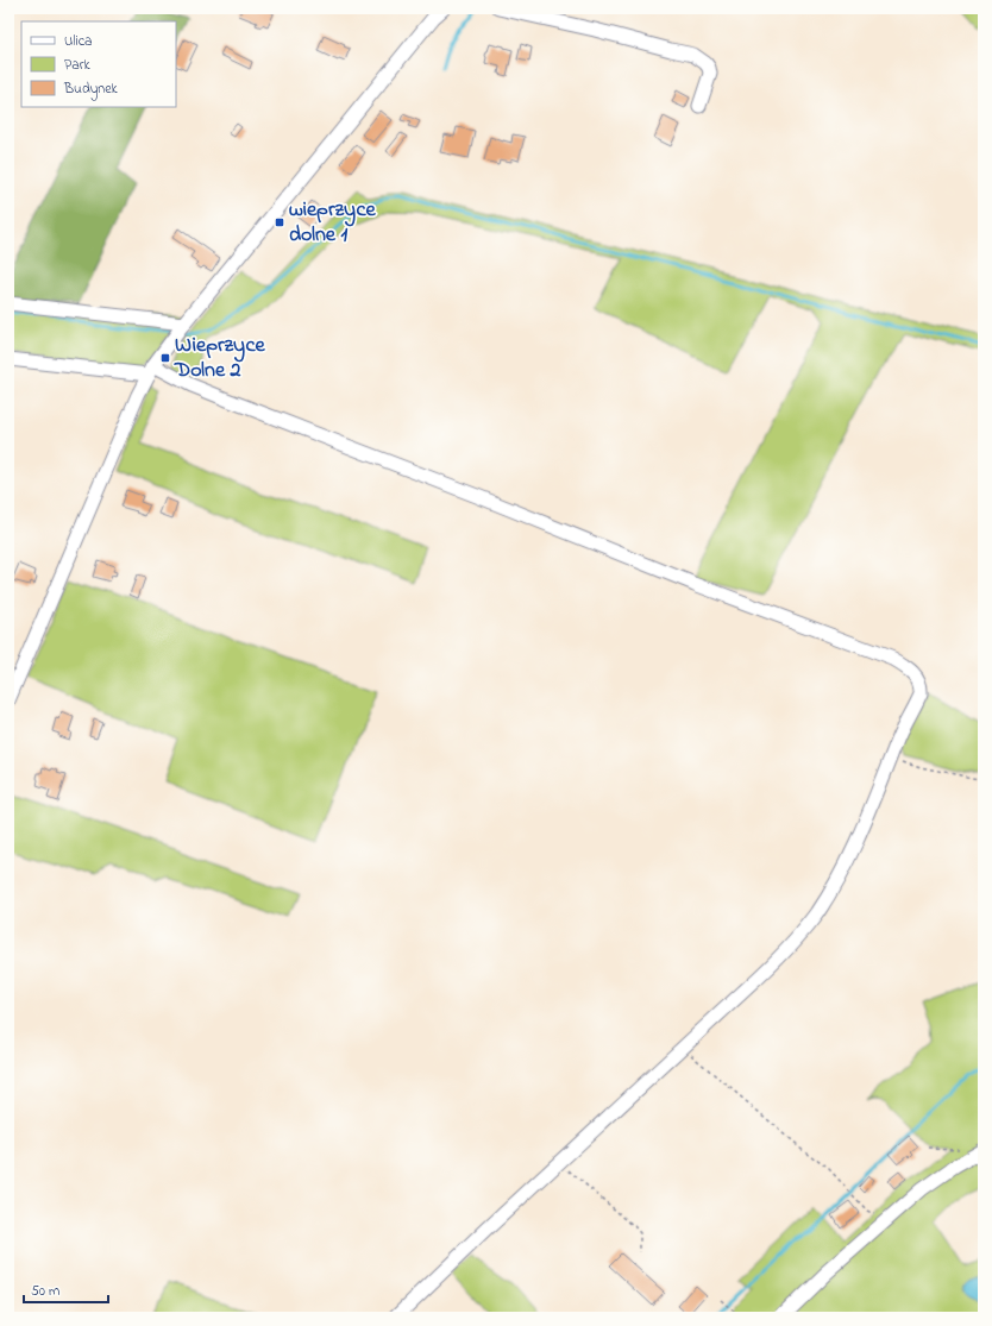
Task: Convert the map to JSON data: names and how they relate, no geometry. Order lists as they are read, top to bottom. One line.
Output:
{"places":{"transit":["wieprzyce dolne 1","Wieprzyce Dolne 2"]},"legend":["Ulica","Park","Budynek"],"scale_bar":"50 m"}
